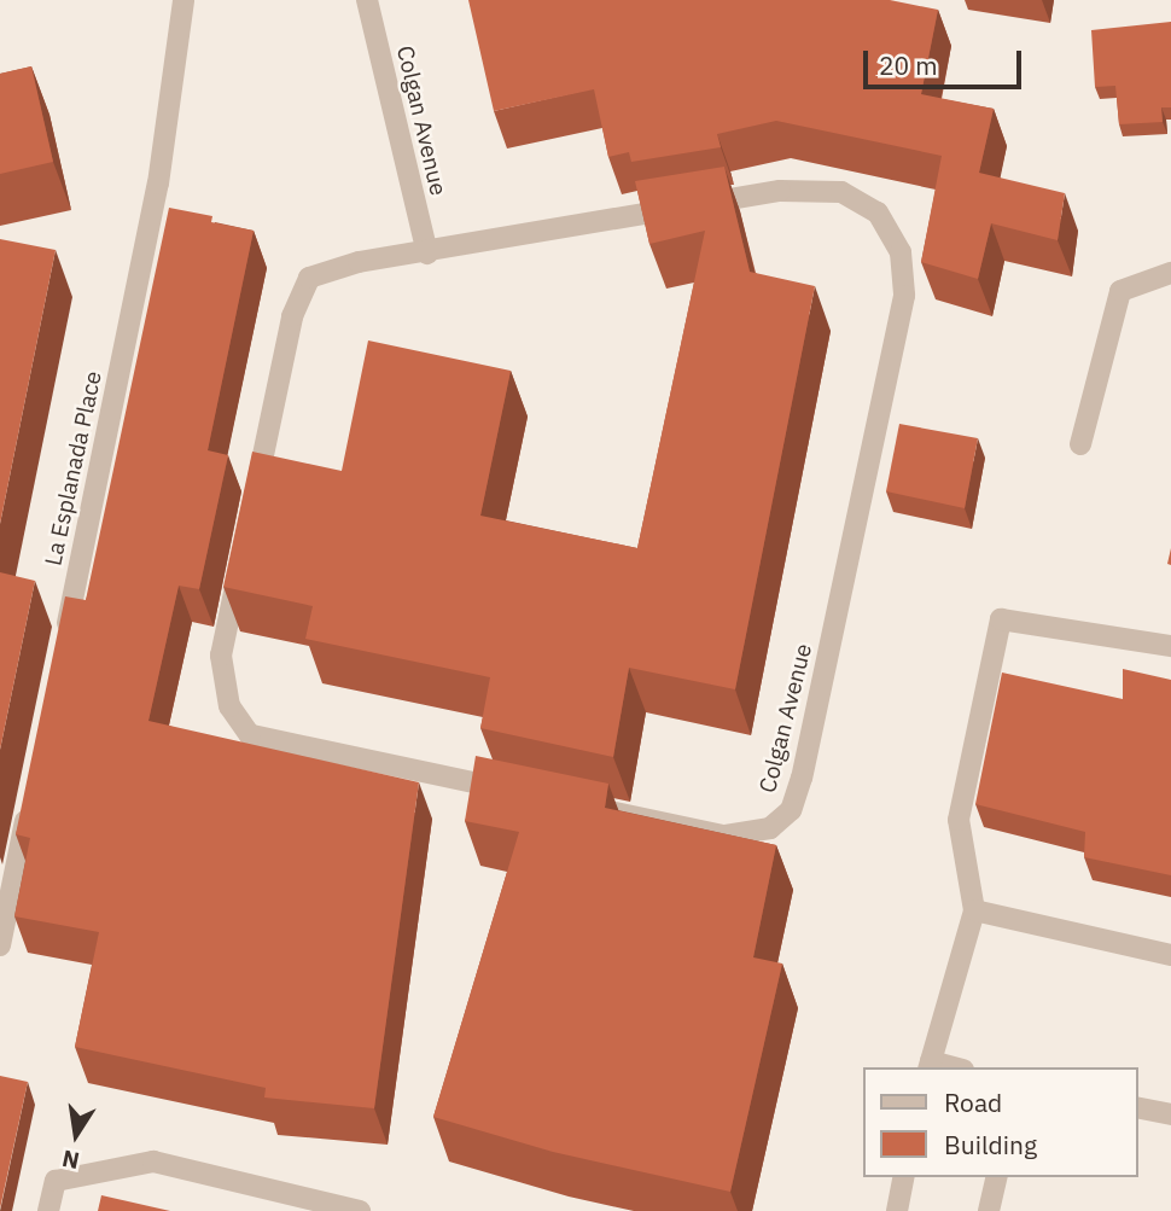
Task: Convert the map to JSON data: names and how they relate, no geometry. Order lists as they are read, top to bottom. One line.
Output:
{"streets":{"lane":["Colgan Avenue","La Esplanada Place"]},"legend":["Road","Building"],"scale_bar":"20 m","north":"bottom"}
